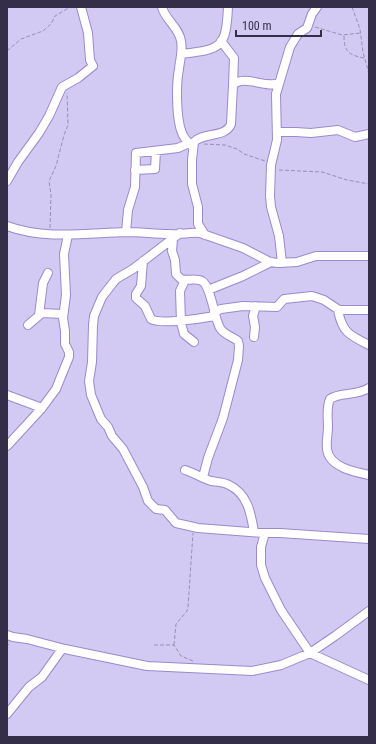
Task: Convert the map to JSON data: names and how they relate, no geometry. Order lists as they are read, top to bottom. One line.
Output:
{"scale_bar":"100 m"}
